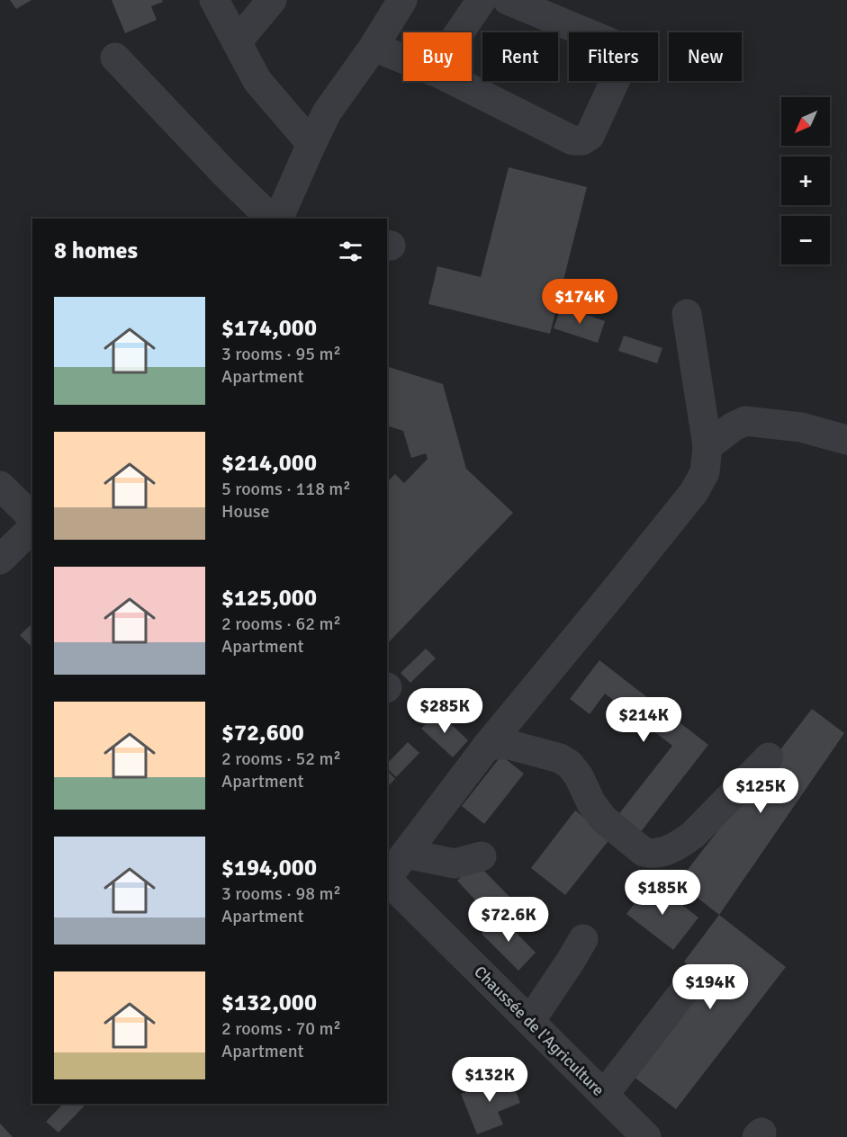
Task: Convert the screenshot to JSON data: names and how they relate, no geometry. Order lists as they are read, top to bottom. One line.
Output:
{"streets":{"street":["Chaussée de l'Agriculture"]},"north":"bottom left","page":{"chip":["Buy","Rent","Filters","New"],"map_buttons":["+","−"],"heading":"8 homes","price":["$174K","$285K","$214K","$125K","$185K","$72.6K","$194K","$132K"],"list":[{"name":"$174,000","note":"3 rooms · 95 m² · Apartment"},{"name":"$214,000","note":"5 rooms · 118 m² · House"},{"name":"$125,000","note":"2 rooms · 62 m² · Apartment"},{"name":"$72,600","note":"2 rooms · 52 m² · Apartment"},{"name":"$194,000","note":"3 rooms · 98 m² · Apartment"},{"name":"$132,000","note":"2 rooms · 70 m² · Apartment"}]}}
